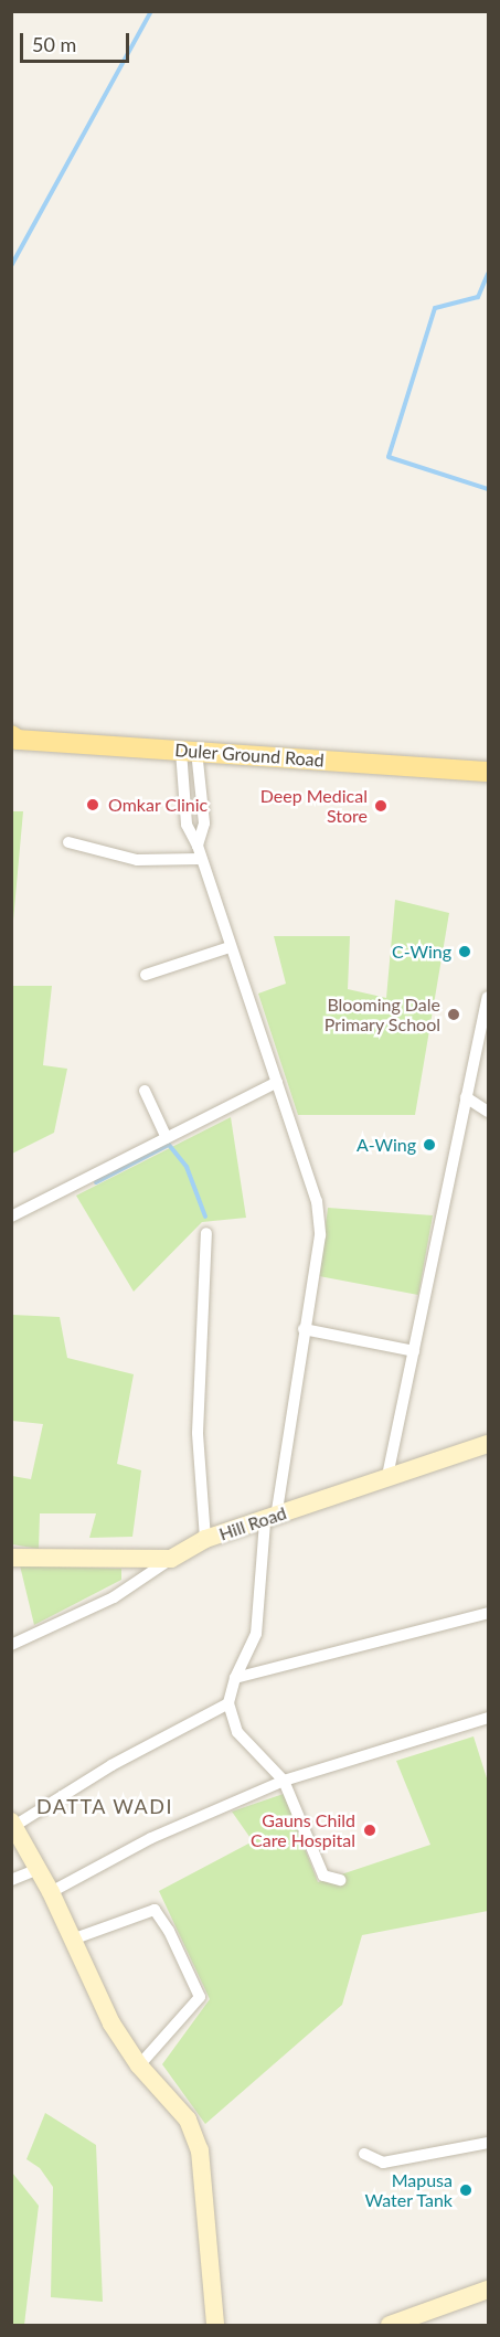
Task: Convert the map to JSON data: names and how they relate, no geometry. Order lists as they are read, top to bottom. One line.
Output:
{"streets":{"main road":["Duler Ground Road"],"street":["Hill Road"]},"districts":["DATTA WADI"],"places":["Omkar Clinic","Deep Medical Store","C-Wing","Blooming Dale Primary School","A-Wing","Gauns Child Care Hospital","Mapusa Water Tank"],"scale_bar":"50 m"}
